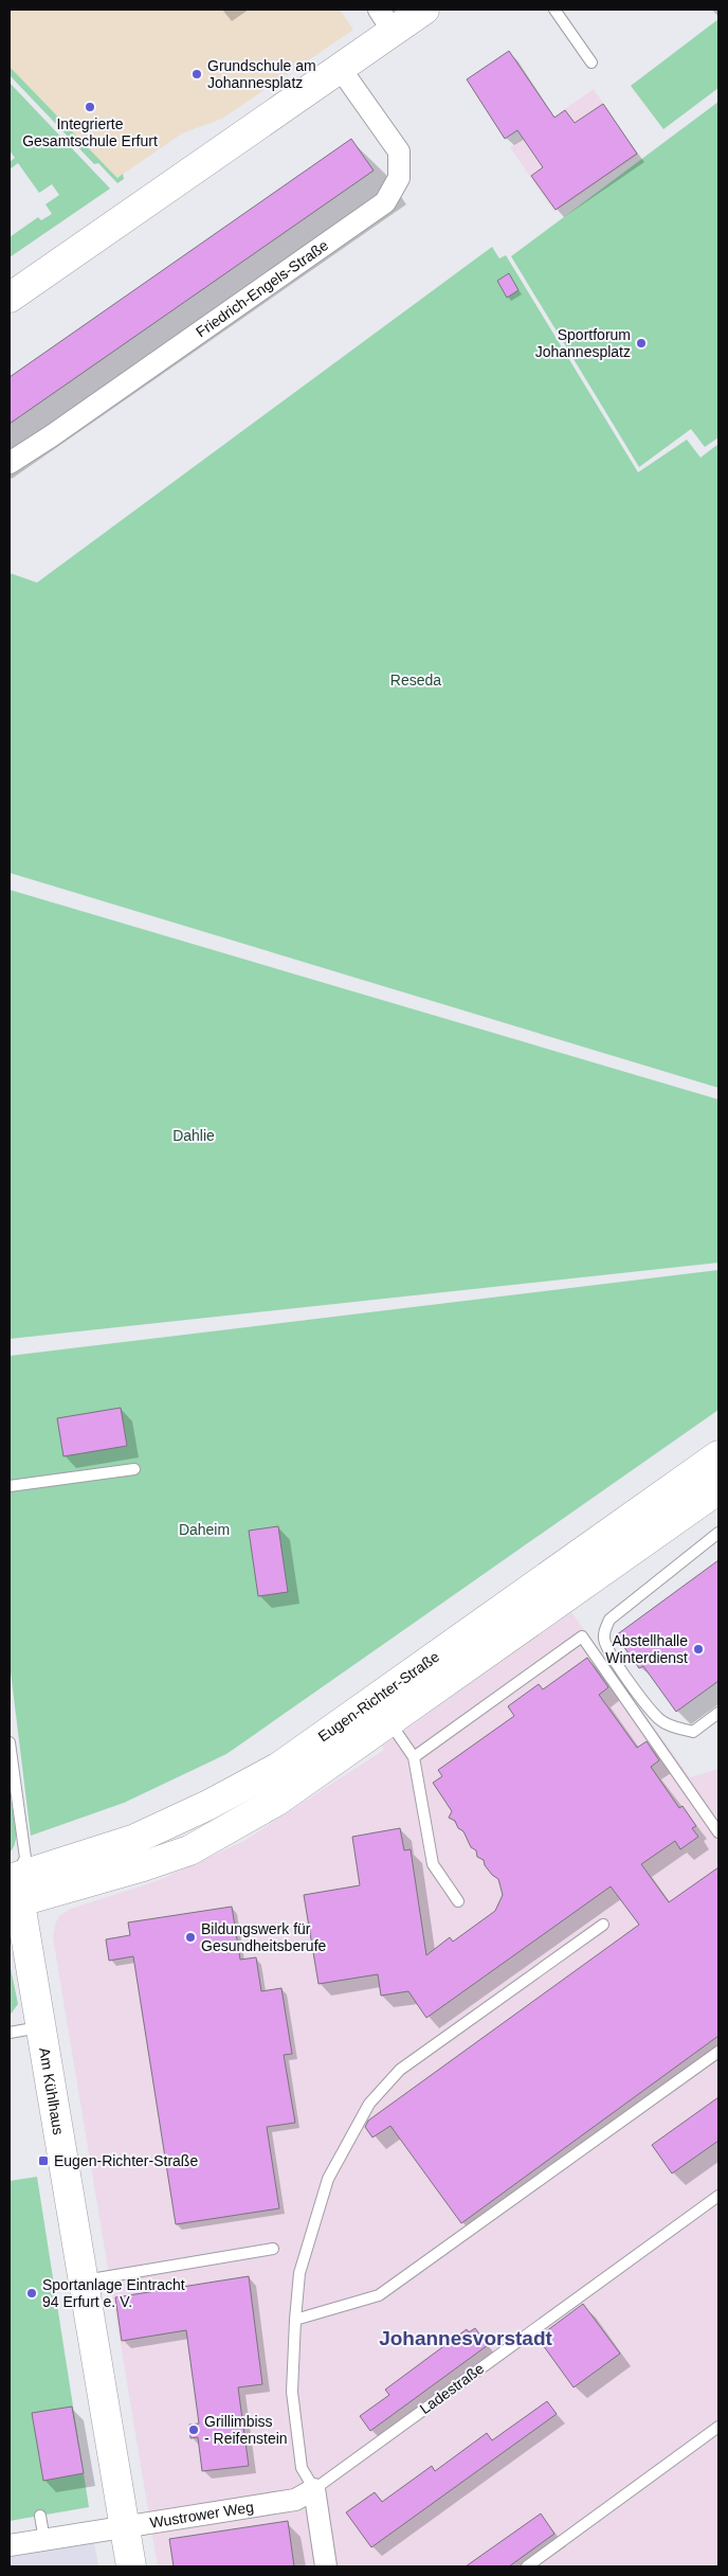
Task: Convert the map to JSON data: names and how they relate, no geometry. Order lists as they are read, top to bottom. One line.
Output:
{"streets":{"main road":["Eugen-Richter-Straße","Am Kühlhaus"],"street":["Friedrich-Engels-Straße","Wustrower Weg"],"lane":["Ladestraße"]},"crossings":[["Eugen-Richter-Straße","Am Kühlhaus"],["Am Kühlhaus","Wustrower Weg"],["Ladestraße","Wustrower Weg"]],"districts":["Johannesvorstadt"],"parks":["Reseda","Dahlie","Daheim"],"places":{"other":["Grundschule am Johannesplatz","Integrierte Gesamtschule Erfurt","Sportforum Johannesplatz","Abstellhalle Winterdienst","Bildungswerk für Gesundheitsberufe","Sportanlage Eintracht 94 Erfurt e. V.","Grillimbiss - Reifenstein"],"transit":["Eugen-Richter-Straße"]}}
